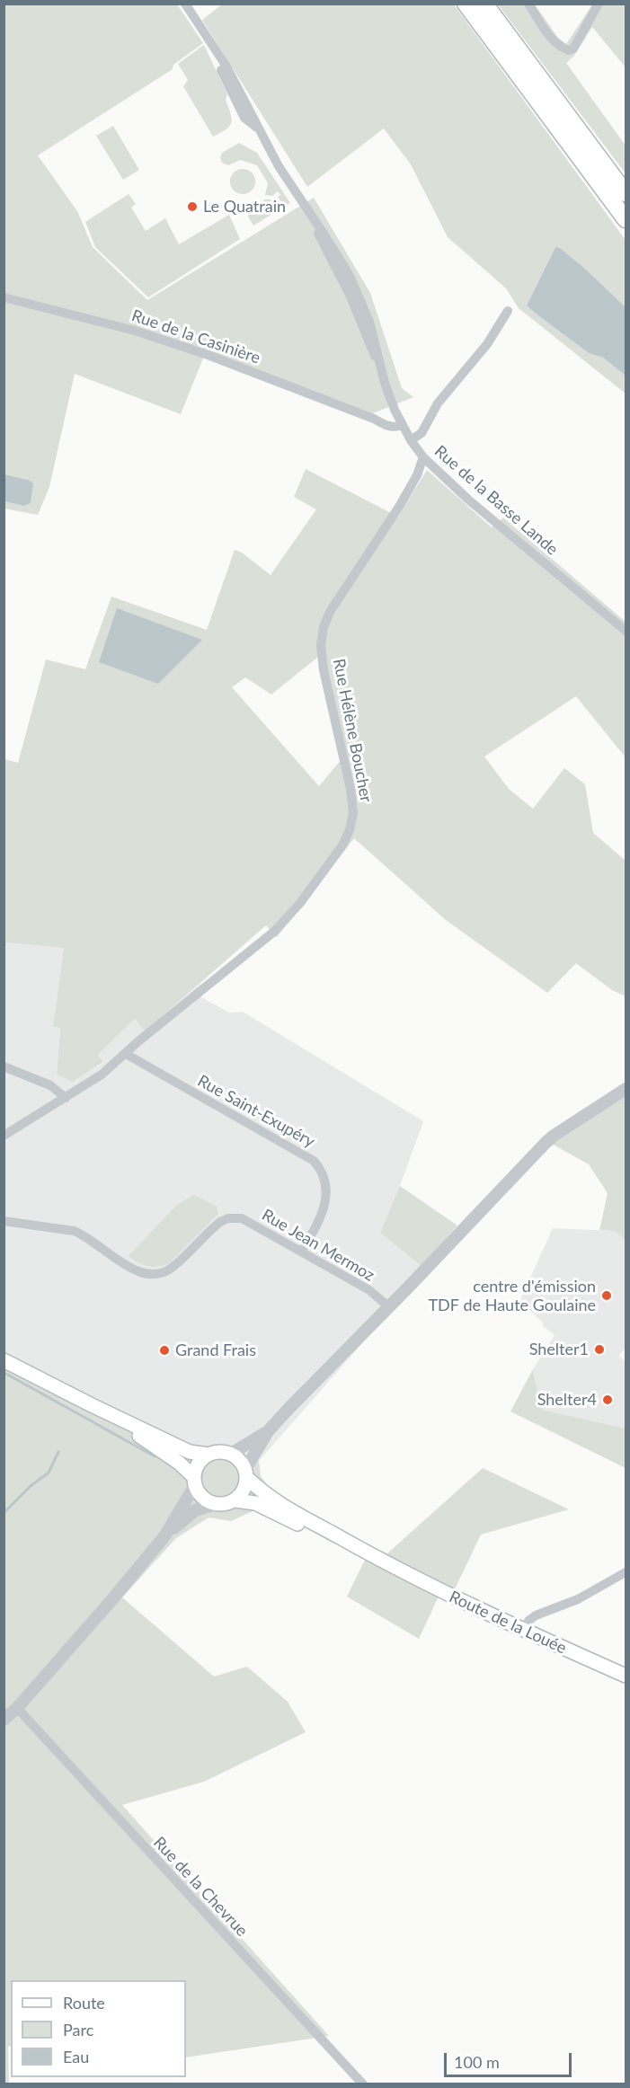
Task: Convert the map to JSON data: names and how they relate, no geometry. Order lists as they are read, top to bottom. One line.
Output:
{"streets":{"main road":["Route de la Louée"],"street":["Rue de la Casinière","Rue de la Basse Lande","Rue Hélène Boucher","Rue Saint-Exupéry","Rue Jean Mermoz","Rue de la Chevrue"]},"crossings":[["Rue de la Casinière","Rue de la Basse Lande"],["Rue de la Basse Lande","Rue Hélène Boucher"],["Rue Hélène Boucher","Rue Saint-Exupéry"],["Rue Saint-Exupéry","Rue Jean Mermoz"]],"places":["Le Quatrain","centre d'émission TDF de Haute Goulaine","Shelter1","Grand Frais","Shelter4"],"legend":["Route","Parc","Eau"],"scale_bar":"100 m"}
